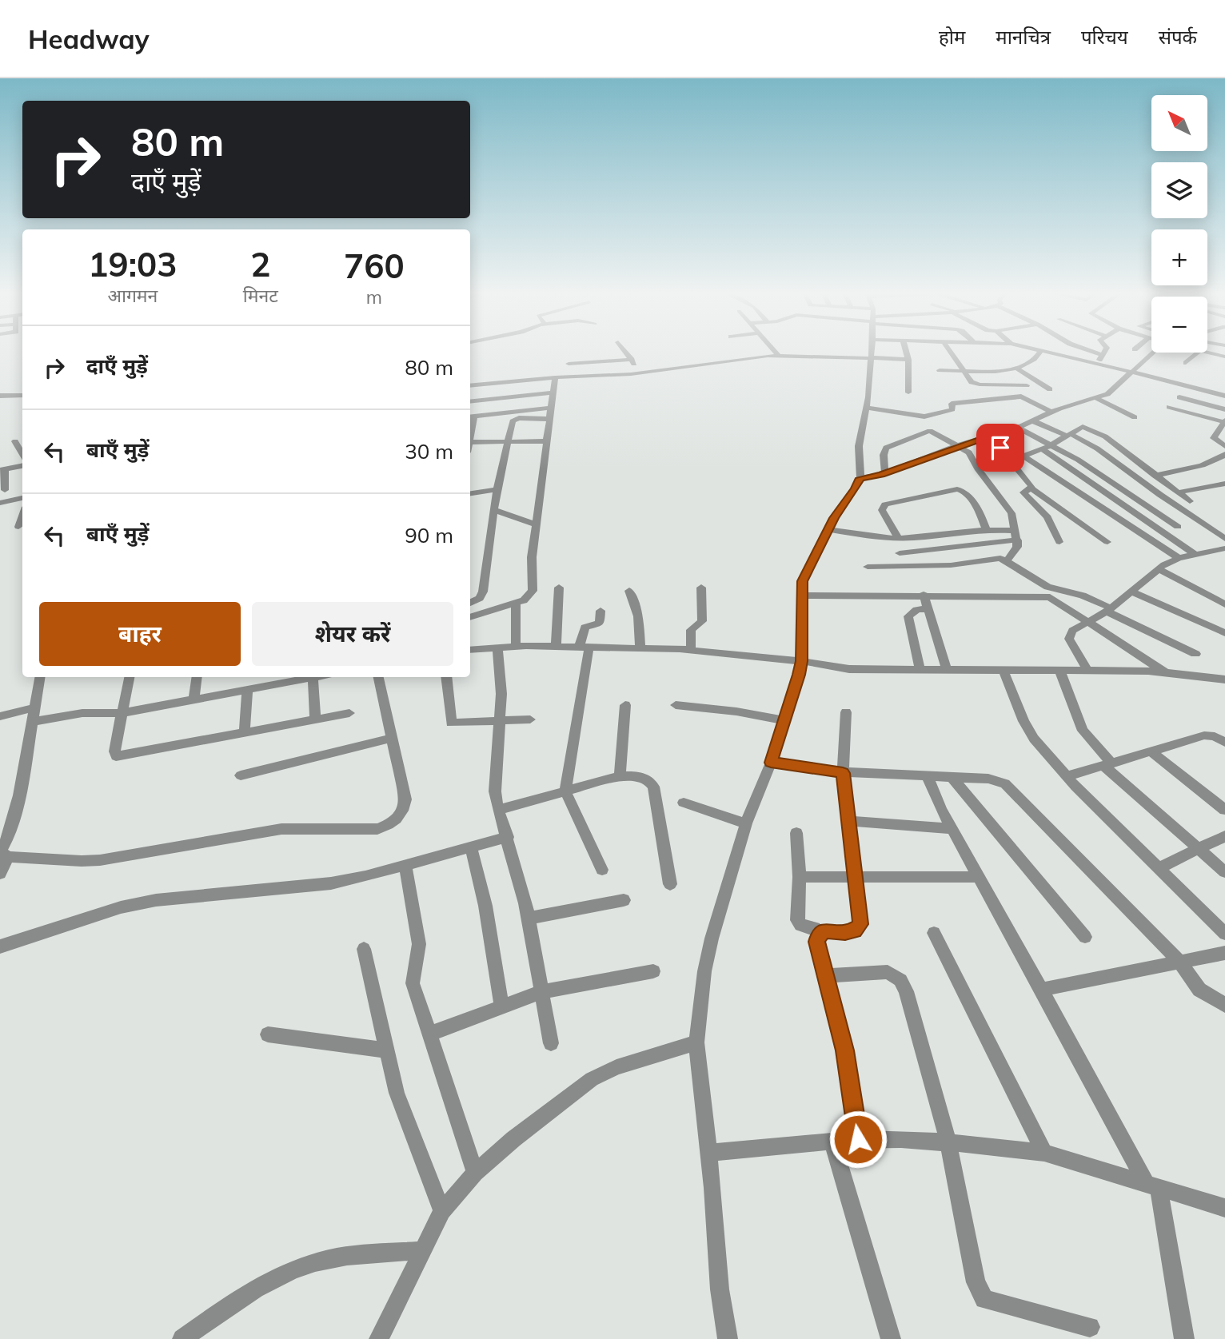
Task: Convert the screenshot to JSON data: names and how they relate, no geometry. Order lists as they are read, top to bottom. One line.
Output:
{"north":"top left","page":{"header":"Headway","nav":["होम","मानचित्र","परिचय","संपर्क"],"map_buttons":["+","−"],"turn":["80 m","दाएँ मुड़ें"],"eta":["19:03","आगमन","2","मिनट","760","m"],"list":[{"name":"दाएँ मुड़ें","value":"80 m"},{"name":"बाएँ मुड़ें","value":"30 m"},{"name":"बाएँ मुड़ें","value":"90 m"}],"buttons":["बाहर","शेयर करें"]}}
